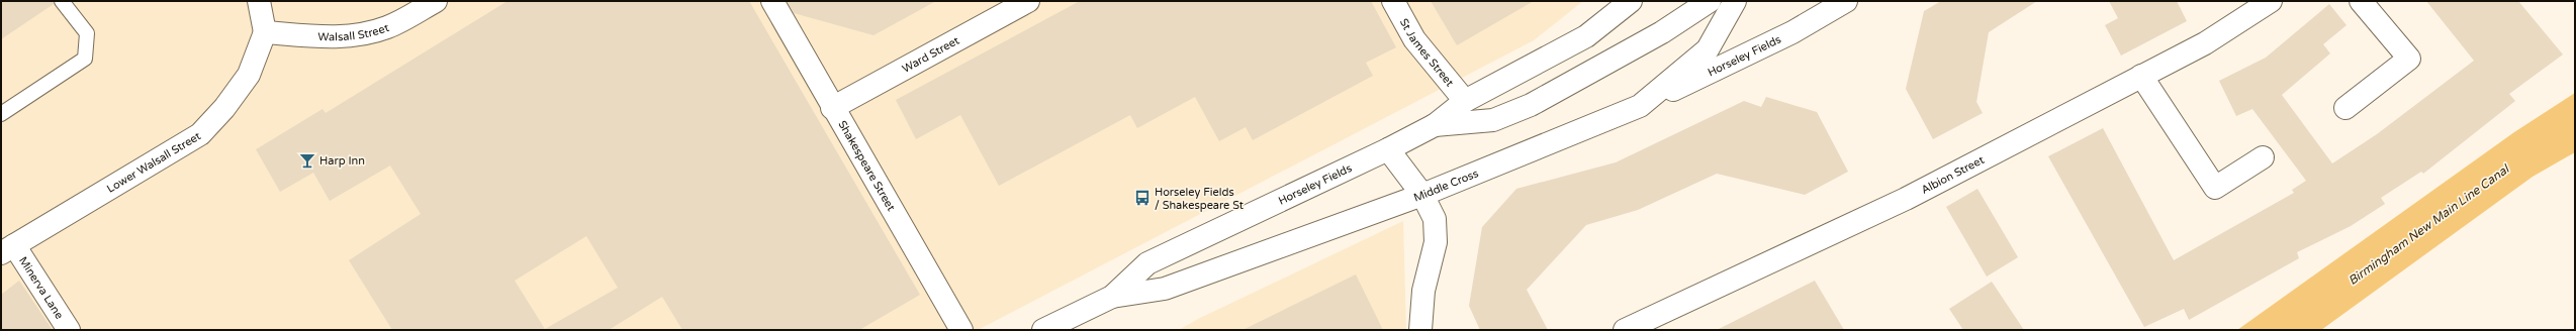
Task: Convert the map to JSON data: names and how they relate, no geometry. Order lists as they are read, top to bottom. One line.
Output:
{"streets":{"main road":["Walsall Street","St James Street","Ward Street","Horseley Fields","Lower Walsall Street","Shakespeare Street","Albion Street","Middle Cross","Minerva Lane"]},"crossings":[["Walsall Street","Lower Walsall Street"],["St James Street","Horseley Fields"],["Ward Street","Shakespeare Street"],["Horseley Fields","Middle Cross"],["Lower Walsall Street","Minerva Lane"]],"water":["Birmingham New Main Line Canal"],"places":{"bar":["Harp Inn"],"bus stop":["Horseley Fields / Shakespeare St"]}}
